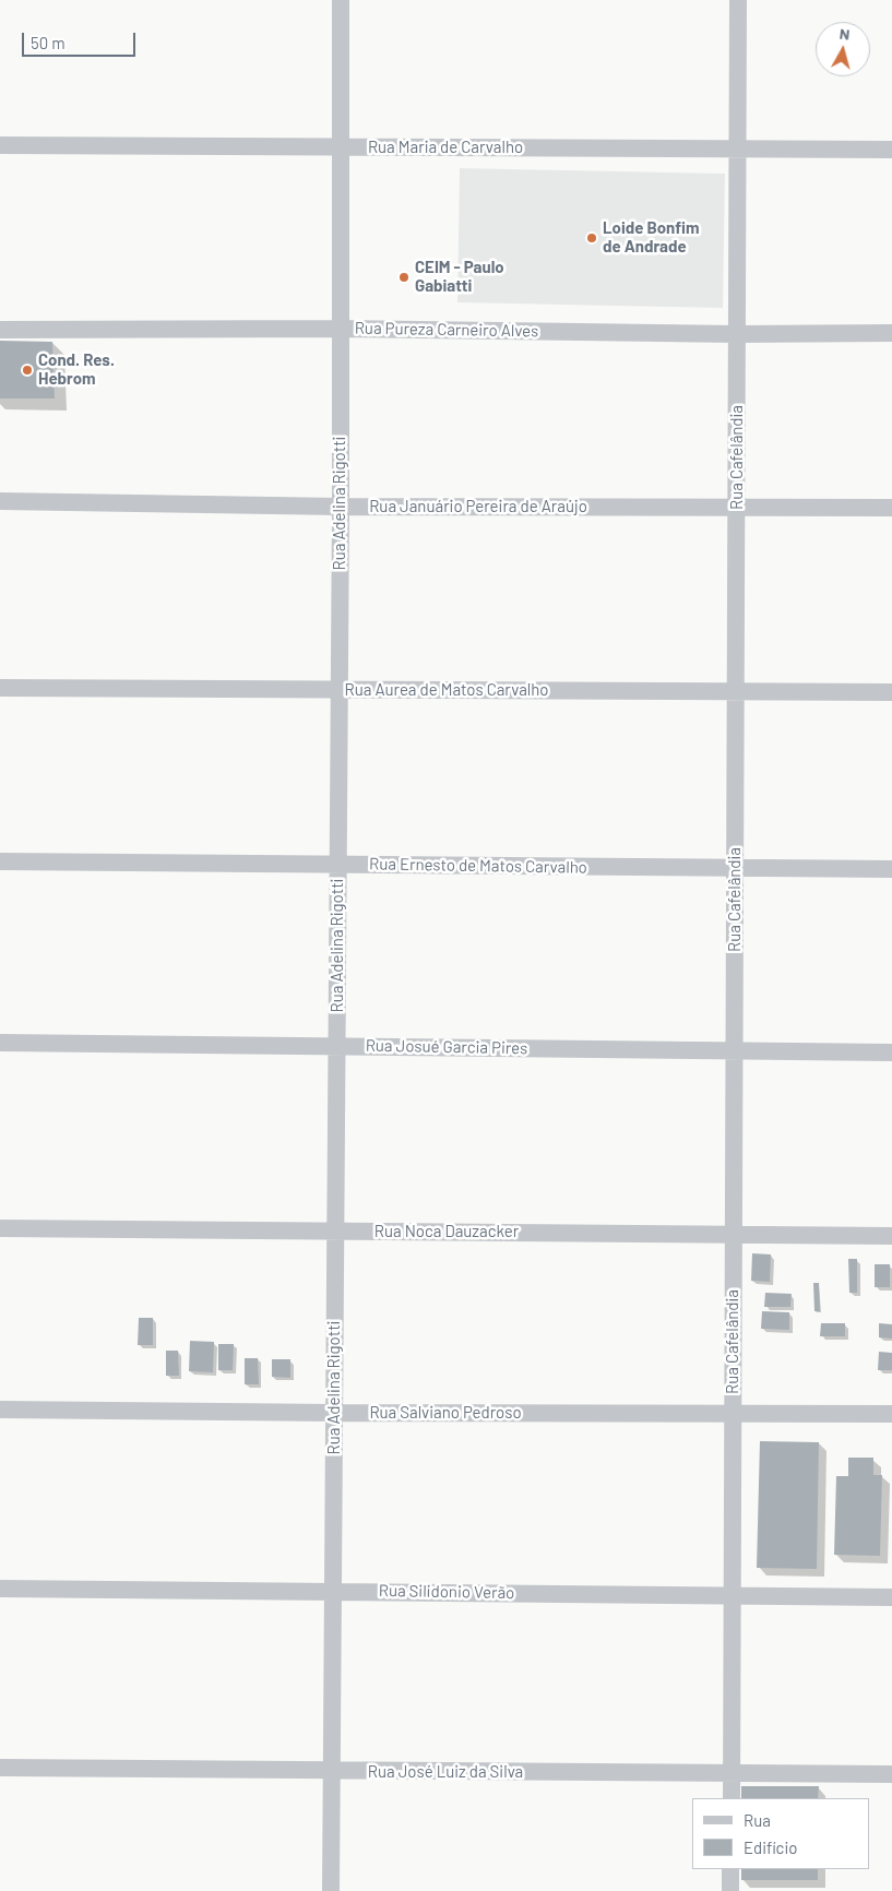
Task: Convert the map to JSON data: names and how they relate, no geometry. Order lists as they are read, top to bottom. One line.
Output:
{"streets":{"street":["Rua Maria de Carvalho","Rua Pureza Carneiro Alves","Rua Cafelândia","Rua Adelina Rigotti","Rua Januário Pereira de Araújo","Rua Aurea de Matos Carvalho","Rua Ernesto de Matos Carvalho","Rua Josué Garcia Pires","Rua Noca Dauzacker","Rua Salviano Pedroso","Rua Silidonio Verão","Rua José Luiz da Silva"]},"crossings":[["Rua Maria de Carvalho","Rua Cafelândia"],["Rua Maria de Carvalho","Rua Adelina Rigotti"],["Rua Pureza Carneiro Alves","Rua Cafelândia"],["Rua Pureza Carneiro Alves","Rua Adelina Rigotti"],["Rua Cafelândia","Rua Januário Pereira de Araújo"],["Rua Cafelândia","Rua Aurea de Matos Carvalho"],["Rua Cafelândia","Rua Ernesto de Matos Carvalho"],["Rua Cafelândia","Rua Josué Garcia Pires"],["Rua Cafelândia","Rua Noca Dauzacker"],["Rua Cafelândia","Rua Salviano Pedroso"],["Rua Cafelândia","Rua Silidonio Verão"],["Rua Cafelândia","Rua José Luiz da Silva"],["Rua Adelina Rigotti","Rua Januário Pereira de Araújo"],["Rua Adelina Rigotti","Rua Aurea de Matos Carvalho"],["Rua Adelina Rigotti","Rua Ernesto de Matos Carvalho"],["Rua Adelina Rigotti","Rua Josué Garcia Pires"],["Rua Adelina Rigotti","Rua Noca Dauzacker"],["Rua Adelina Rigotti","Rua Salviano Pedroso"],["Rua Adelina Rigotti","Rua Silidonio Verão"],["Rua Adelina Rigotti","Rua José Luiz da Silva"]],"places":["Loide Bonfim de Andrade","CEIM - Paulo Gabiatti","Cond. Res. Hebrom"],"legend":["Rua","Edifício"],"scale_bar":"50 m","north":"top"}
